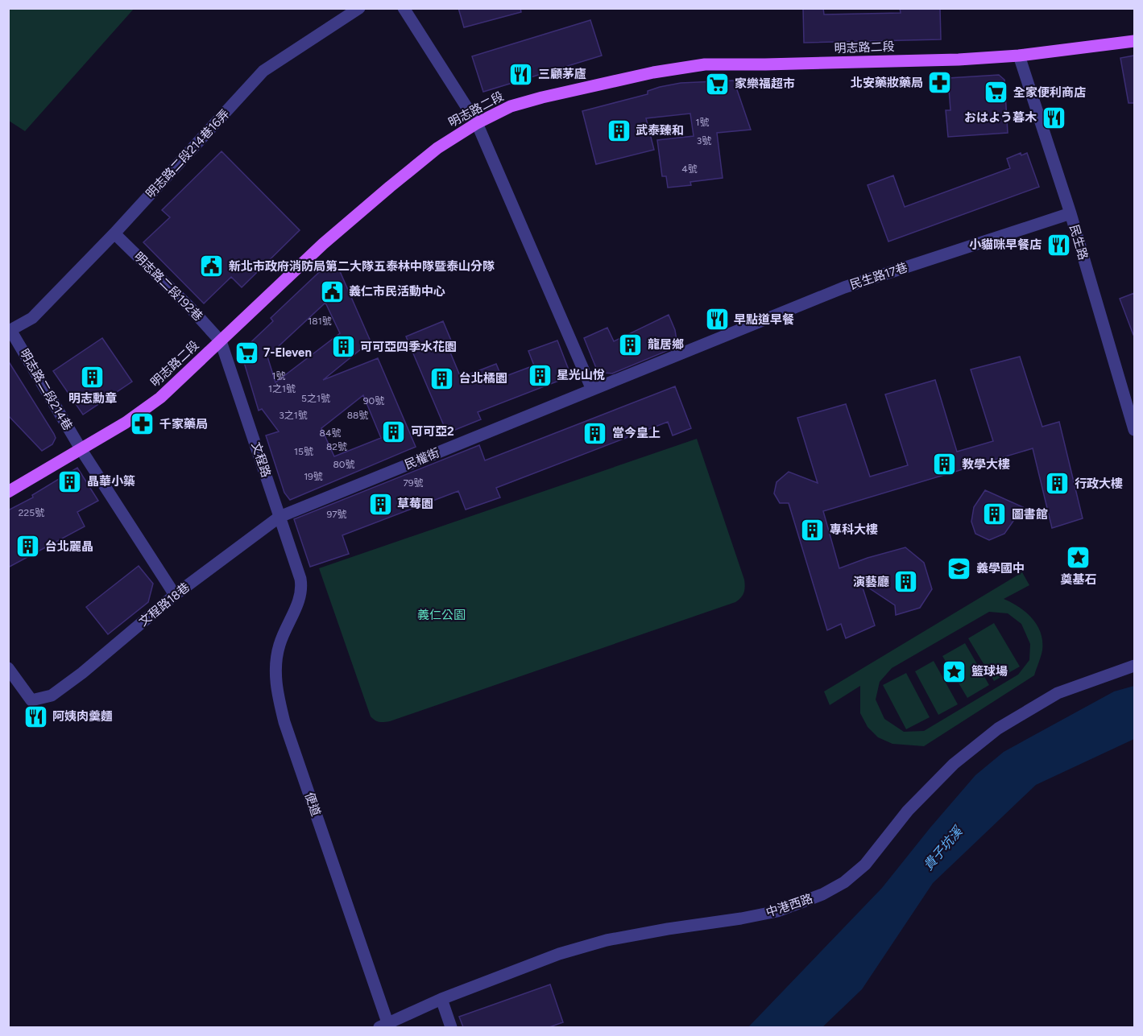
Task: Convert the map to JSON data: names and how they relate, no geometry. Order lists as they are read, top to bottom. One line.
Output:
{"streets":{"main road":["明志路二段"],"street":["明志路二段214巷16弄","民生路","民生路17巷","明志路二段192巷","明志路二段214巷","民權街","文程路","文程路18巷","便道","中港西路"]},"crossings":[["明志路二段","民生路"],["明志路二段","明志路二段192巷"],["明志路二段","明志路二段214巷"],["明志路二段","文程路"],["明志路二段214巷16弄","明志路二段192巷"],["明志路二段214巷16弄","明志路二段214巷"],["民生路","民生路17巷"],["民生路17巷","民權街"],["明志路二段192巷","文程路"],["明志路二段214巷","文程路18巷"],["民權街","文程路"],["民權街","文程路18巷"],["文程路","文程路18巷"],["文程路","便道"],["便道","中港西路"]],"water":["貴子坑溪"],"parks":["義仁公園"],"places":{"restaurant":["三顧茅廬","おはよう暮木","小貓咪早餐店","早點道早餐","阿姨肉羹麵"],"pharmacy":["北安藥妝藥局","千家藥局"],"supermarket":["家樂福超市","全家便利商店","7-Eleven"],"building":["武泰臻和","龍居鄉","可可亞四季水花園","星光山悅","明志勳章","台北橘園","可可亞2","當今皇上","教學大樓","晶華小築","行政大樓","草莓園","圖書館","專科大樓","台北麗晶","演藝廳"],"public building":["新北市政府消防局第二大隊五泰林中隊暨泰山分隊","義仁市民活動中心"],"place":["奠基石","籃球場"],"school or university":["義學國中"]},"house_numbers":["1號","3號","4號","181號","1號","1之1號","5之1號","90號","3之1號","88號","84號","82號","15號","80號","19號","79號","225號","97號"]}
